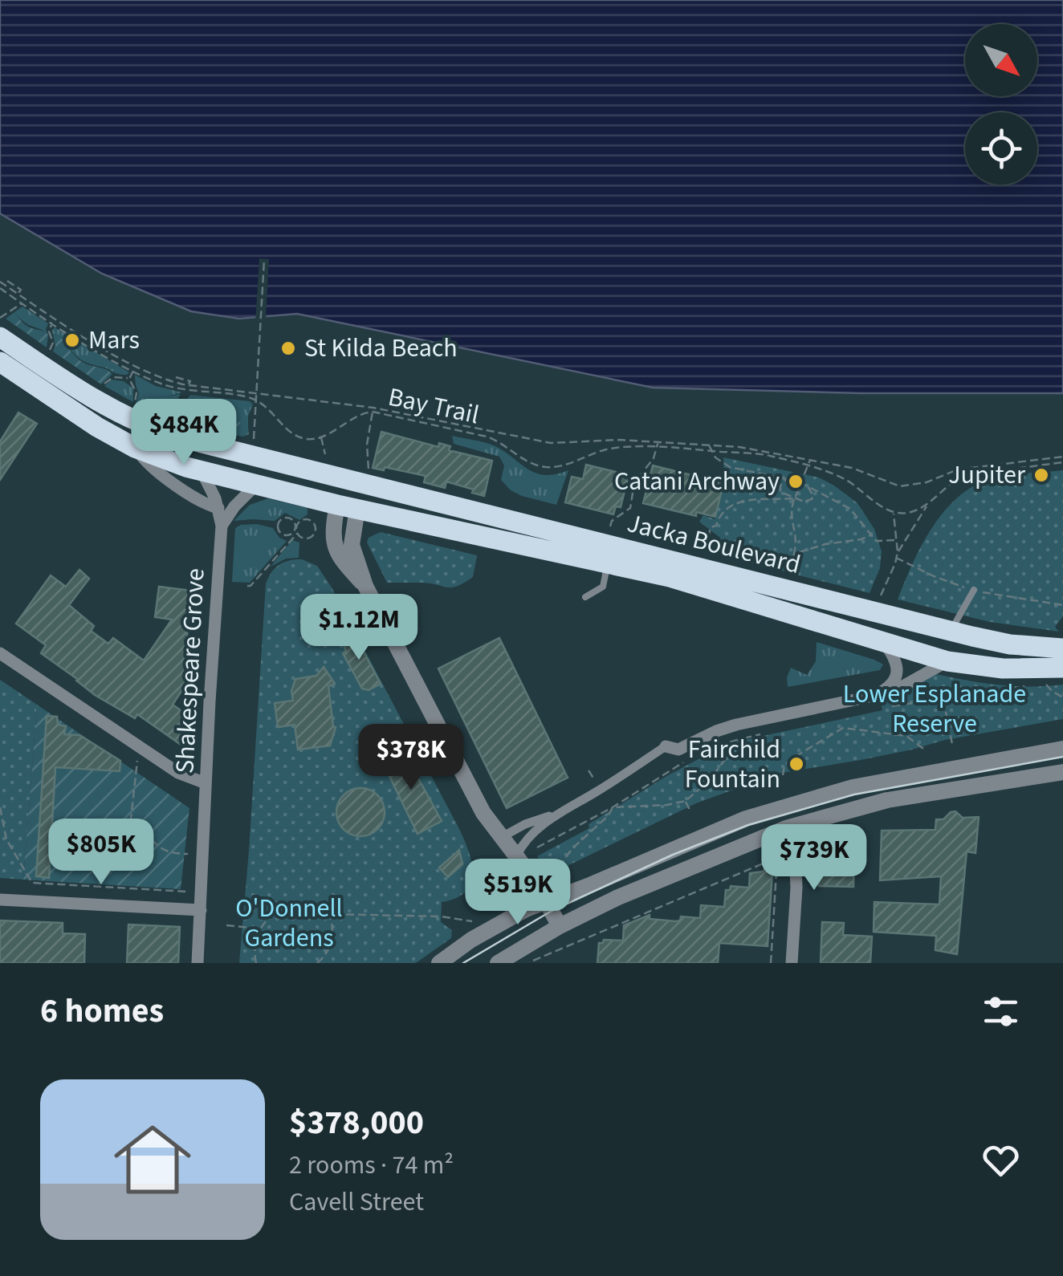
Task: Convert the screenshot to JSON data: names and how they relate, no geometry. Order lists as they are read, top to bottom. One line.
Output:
{"streets":{"main road":["Jacka Boulevard"],"street":["Shakespeare Grove"],"path":["Bay Trail"]},"crossings":[["Jacka Boulevard","Shakespeare Grove"]],"parks":["Lower Esplanade Reserve","O'Donnell Gardens"],"places":["Mars","St Kilda Beach","Jupiter","Catani Archway","Fairchild Fountain"],"north":"bottom right","page":{"price":["$484K","$1.12M","$378K","$805K","$739K","$519K"],"heading":"6 homes","list":[{"name":"$378,000","note":"2 rooms · 74 m² · Cavell Street"}]}}
